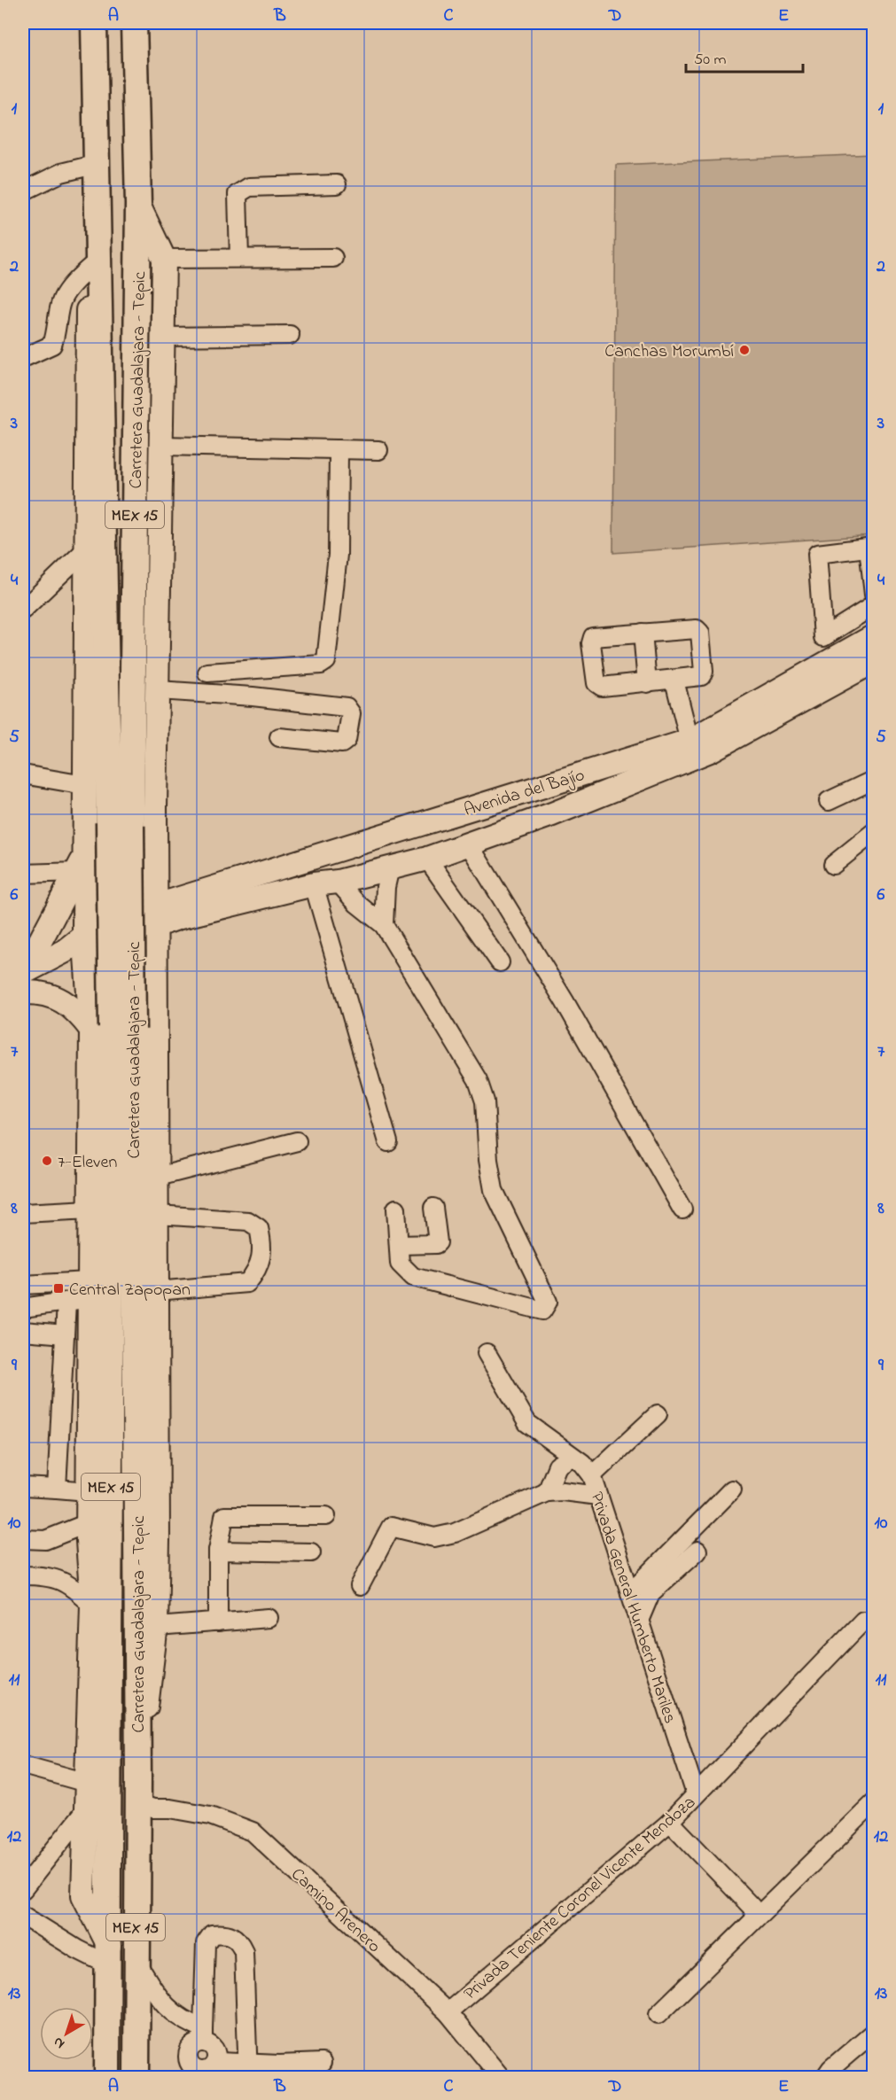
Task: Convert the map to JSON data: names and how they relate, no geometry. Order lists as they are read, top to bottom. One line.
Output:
{"streets":{"highway":["Carretera Guadalajara - Tepic","MEX 15"],"main road":["Avenida del Bajío"],"street":["Privada General Humberto Mariles","Privada Teniente Coronel Vicente Mendoza","Camino Arenero"]},"crossings":[["Carretera Guadalajara - Tepic","Camino Arenero"],["Privada General Humberto Mariles","Privada Teniente Coronel Vicente Mendoza"],["Privada Teniente Coronel Vicente Mendoza","Camino Arenero"]],"places":{"other":["Canchas Morumbí","7-Eleven"],"transit":["Central Zapopan"]},"scale_bar":"50 m","north":"bottom left","grid":{"columns":["A","B","C","D","E"],"rows":["1","2","3","4","5","6","7","8","9","10","11","12","13"]}}
